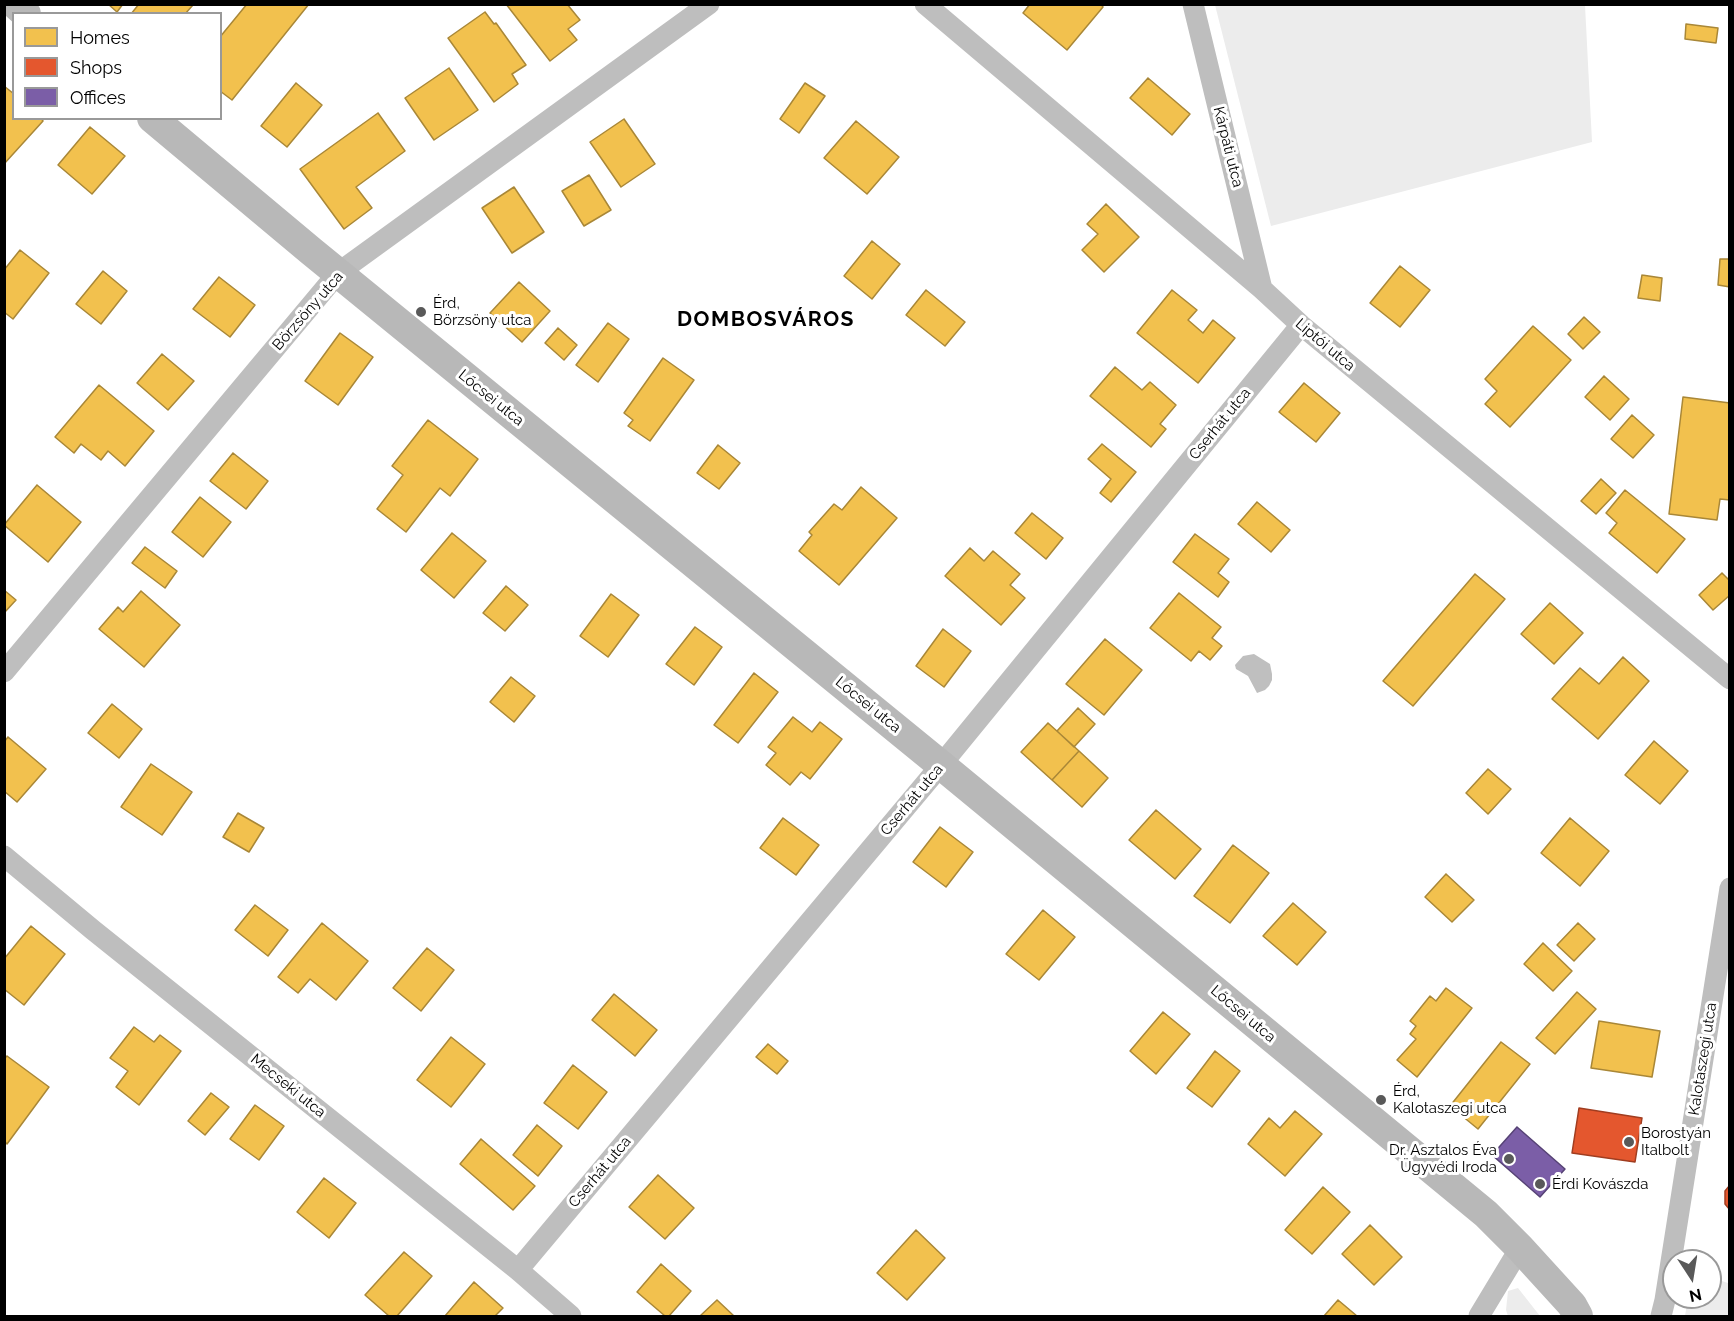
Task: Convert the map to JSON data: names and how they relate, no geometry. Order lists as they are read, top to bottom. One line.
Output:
{"streets":{"street":["Kárpáti utca","Börzsöny utca","Liptói utca","Lőcsei utca","Cserhát utca","Kalotaszegi utca","Mecseki utca"]},"crossings":[["Kárpáti utca","Liptói utca"],["Börzsöny utca","Lőcsei utca"],["Liptói utca","Cserhát utca"],["Lőcsei utca","Cserhát utca"],["Cserhát utca","Mecseki utca"]],"districts":["DOMBOSVÁROS"],"places":["Érd, Börzsöny utca","Érd, Kalotaszegi utca","Borostyán Italbolt","Dr. Asztalos Éva Ügyvédi Iroda","Érdi Kovászda"],"legend":["Homes","Shops","Offices"],"north":"bottom"}
